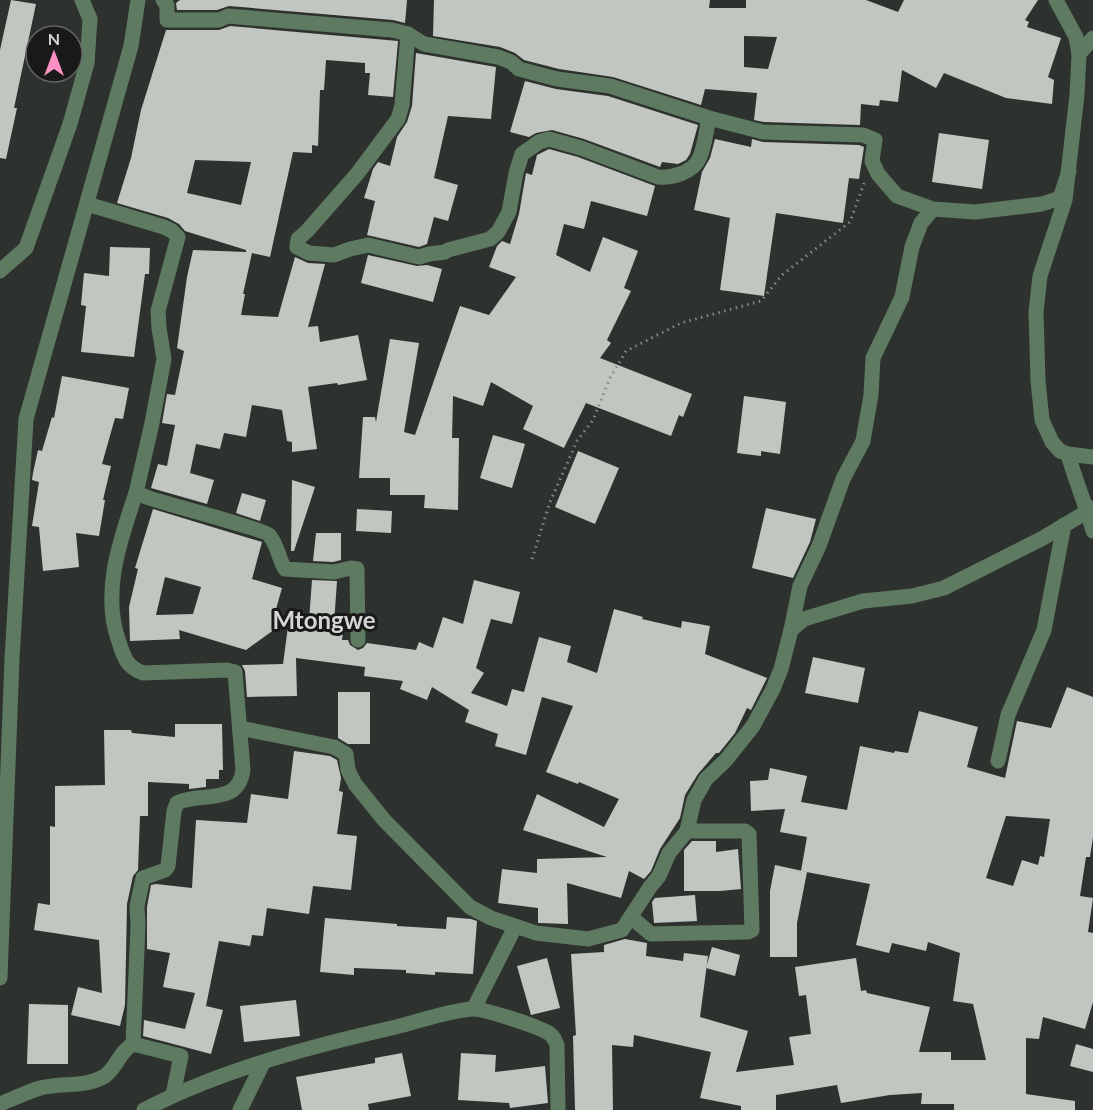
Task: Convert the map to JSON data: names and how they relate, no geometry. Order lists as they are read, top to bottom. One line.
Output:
{"districts":["Mtongwe"],"north":"top"}
